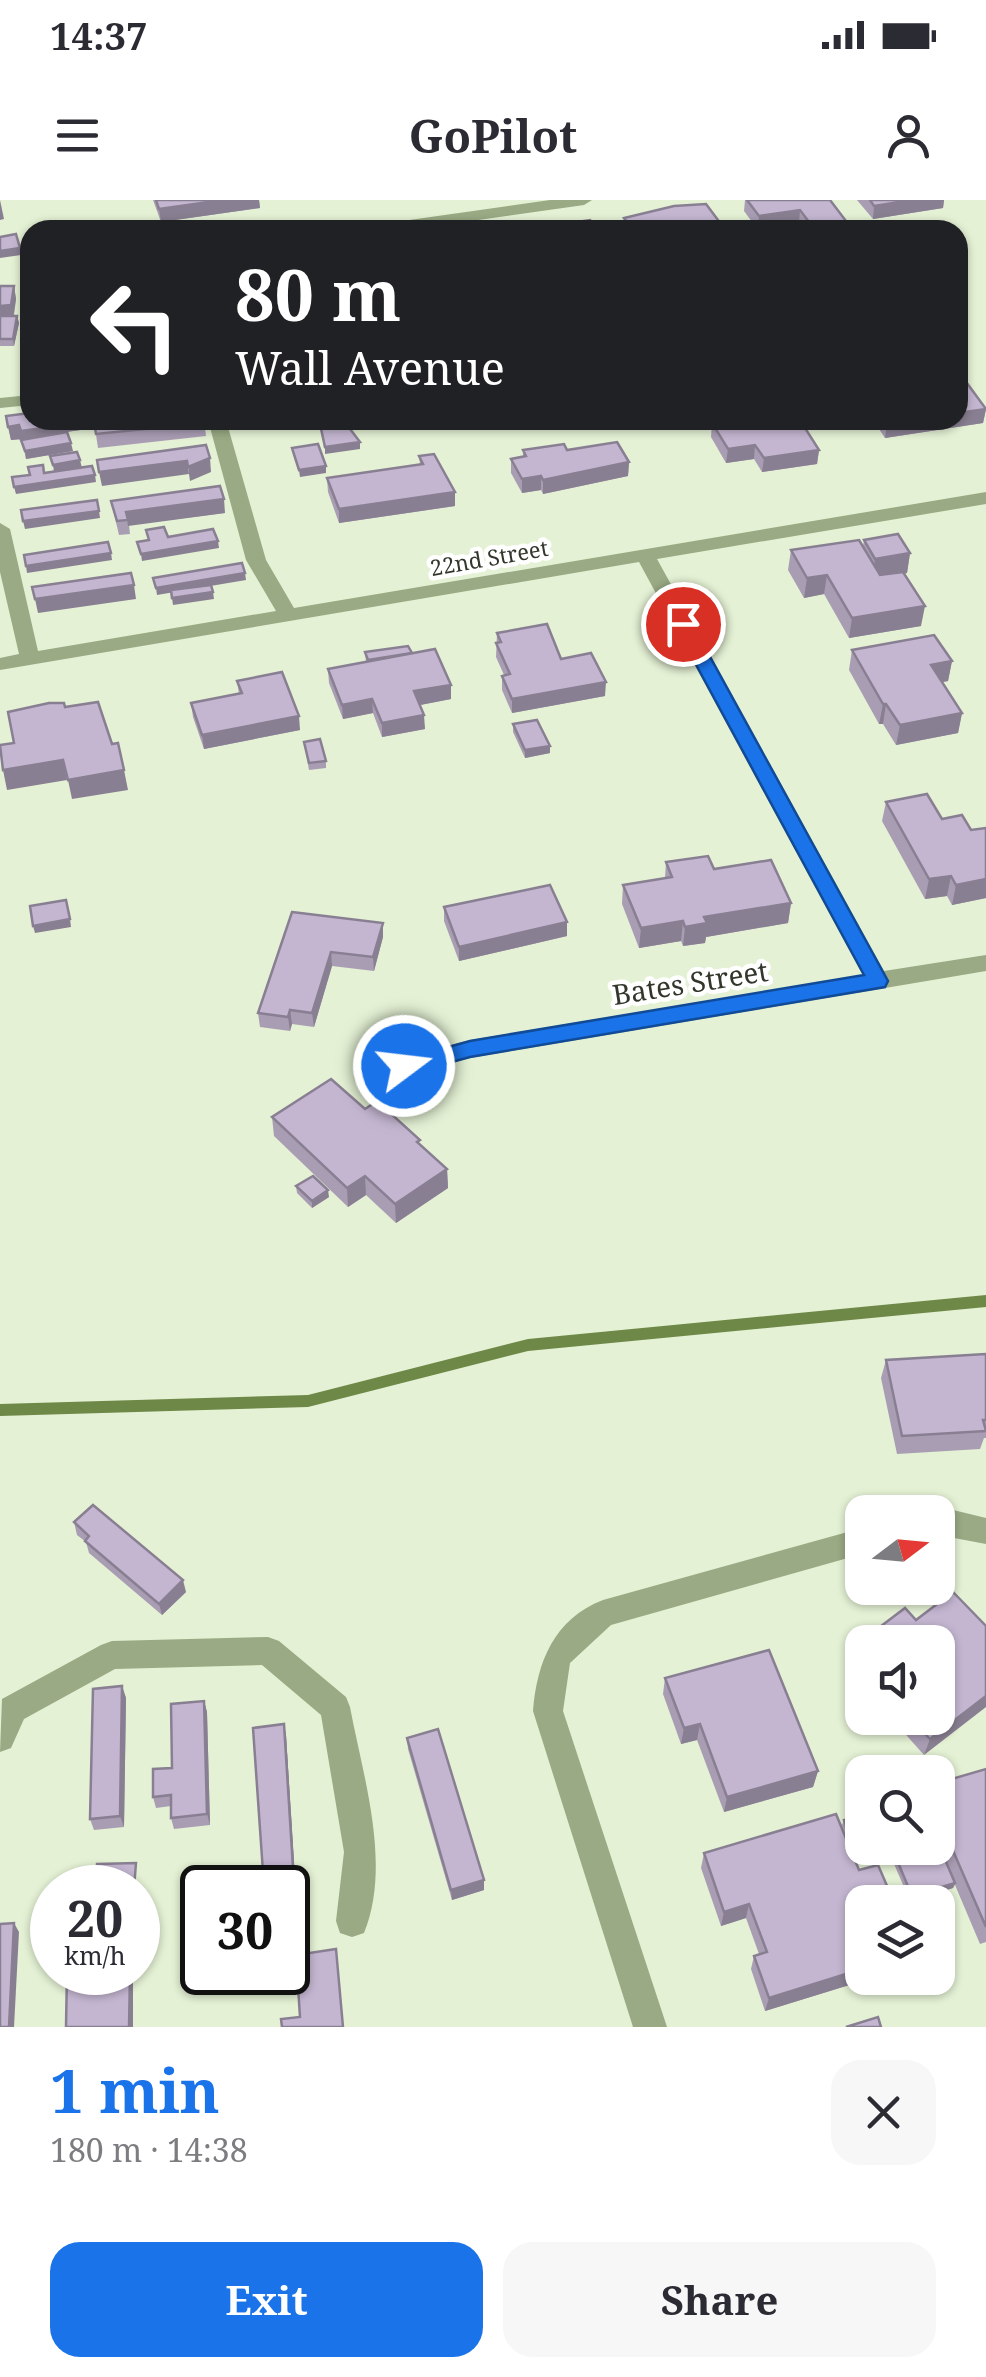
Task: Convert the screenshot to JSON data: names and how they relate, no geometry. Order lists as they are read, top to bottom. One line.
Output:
{"streets":{"street":["22nd Street","Bates Street"]},"north":"right","page":{"status":"14:37","header":"GoPilot","turn":["80 m","Wall Avenue"],"speed":"20 km/h","limit":"30","heading":["1 min","180 m · 14:38"],"buttons":["Exit","Share"]}}
